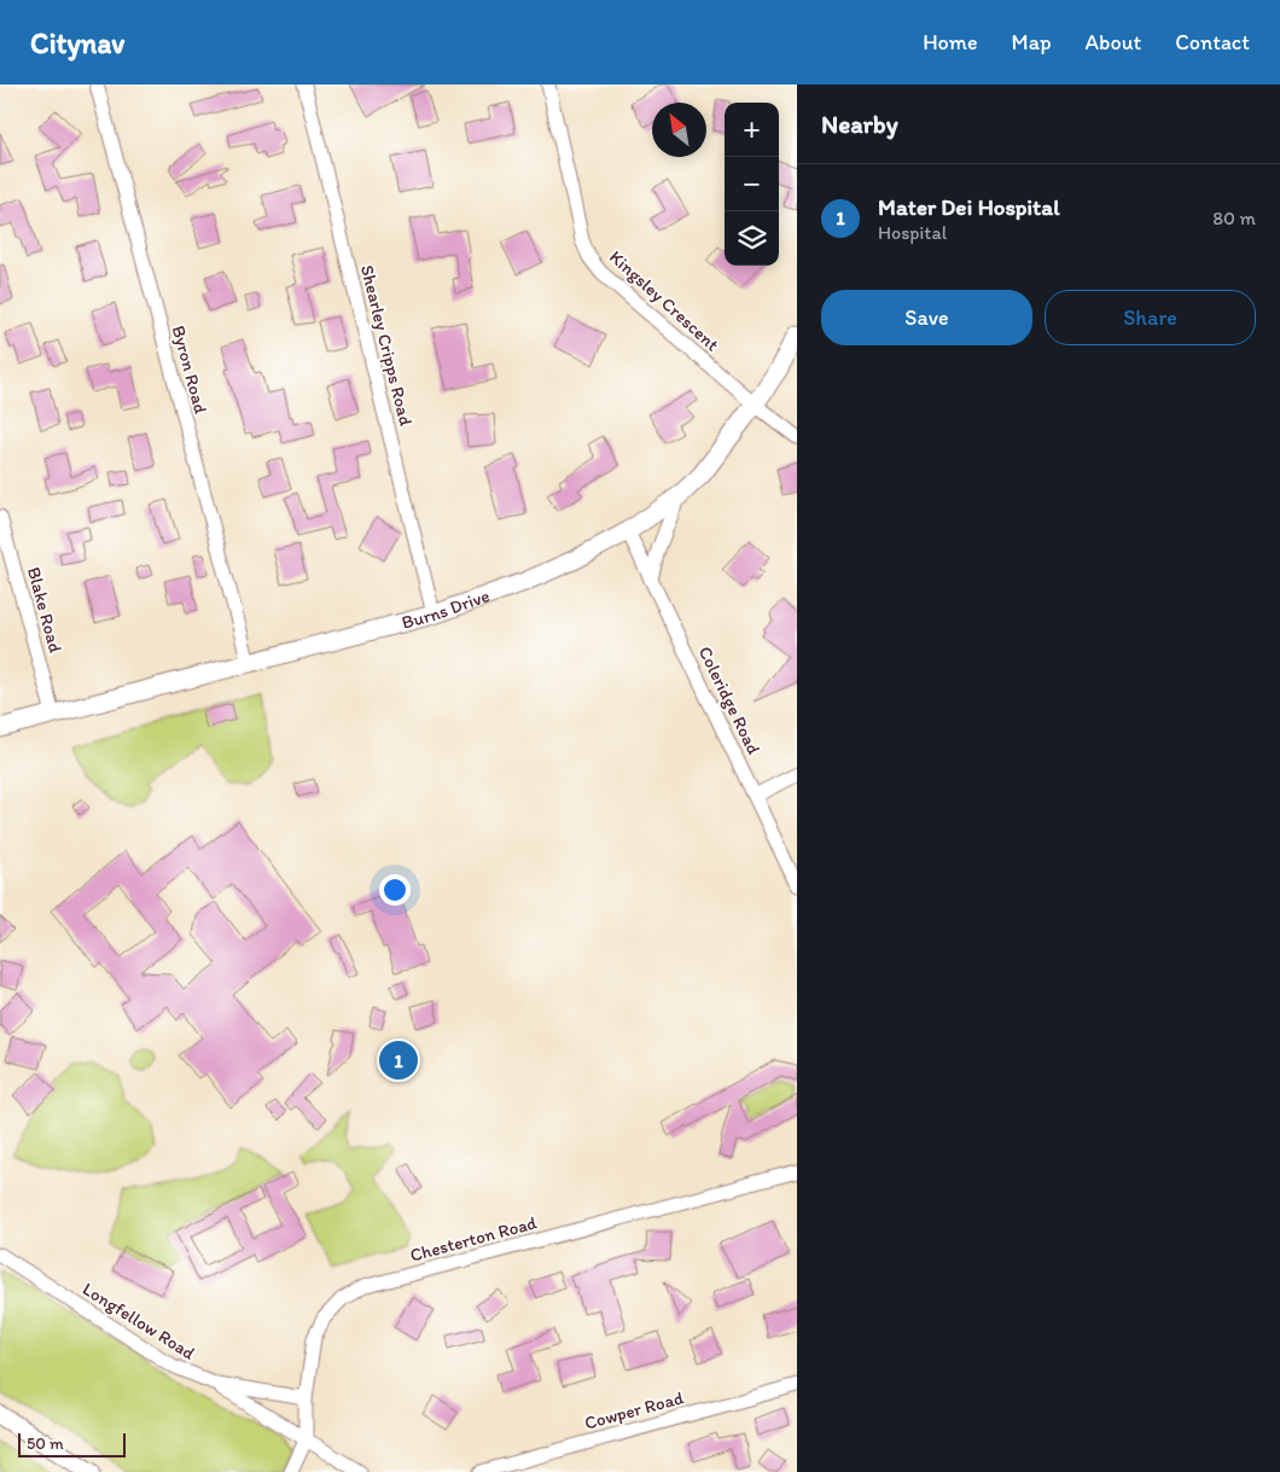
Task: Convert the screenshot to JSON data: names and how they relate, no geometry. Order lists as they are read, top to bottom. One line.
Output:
{"streets":{"main road":["Burns Drive"],"street":["Kingsley Crescent","Shearley Cripps Road","Byron Road","Blake Road","Coleridge Road","Chesterton Road","Longfellow Road","Cowper Road"]},"crossings":[["Kingsley Crescent","Burns Drive"],["Shearley Cripps Road","Burns Drive"],["Byron Road","Burns Drive"],["Burns Drive","Blake Road"],["Burns Drive","Coleridge Road"],["Chesterton Road","Longfellow Road"]],"scale_bar":"50 m","north":"top left","page":{"header":"Citynav","nav":["Home","Map","About","Contact"],"heading":"Nearby","map_buttons":["+","−"],"list":[{"mark":"1","name":"Mater Dei Hospital","note":"Hospital","value":"80 m"}],"buttons":["Save","Share"],"pins":"1","scale":"50 m"}}
